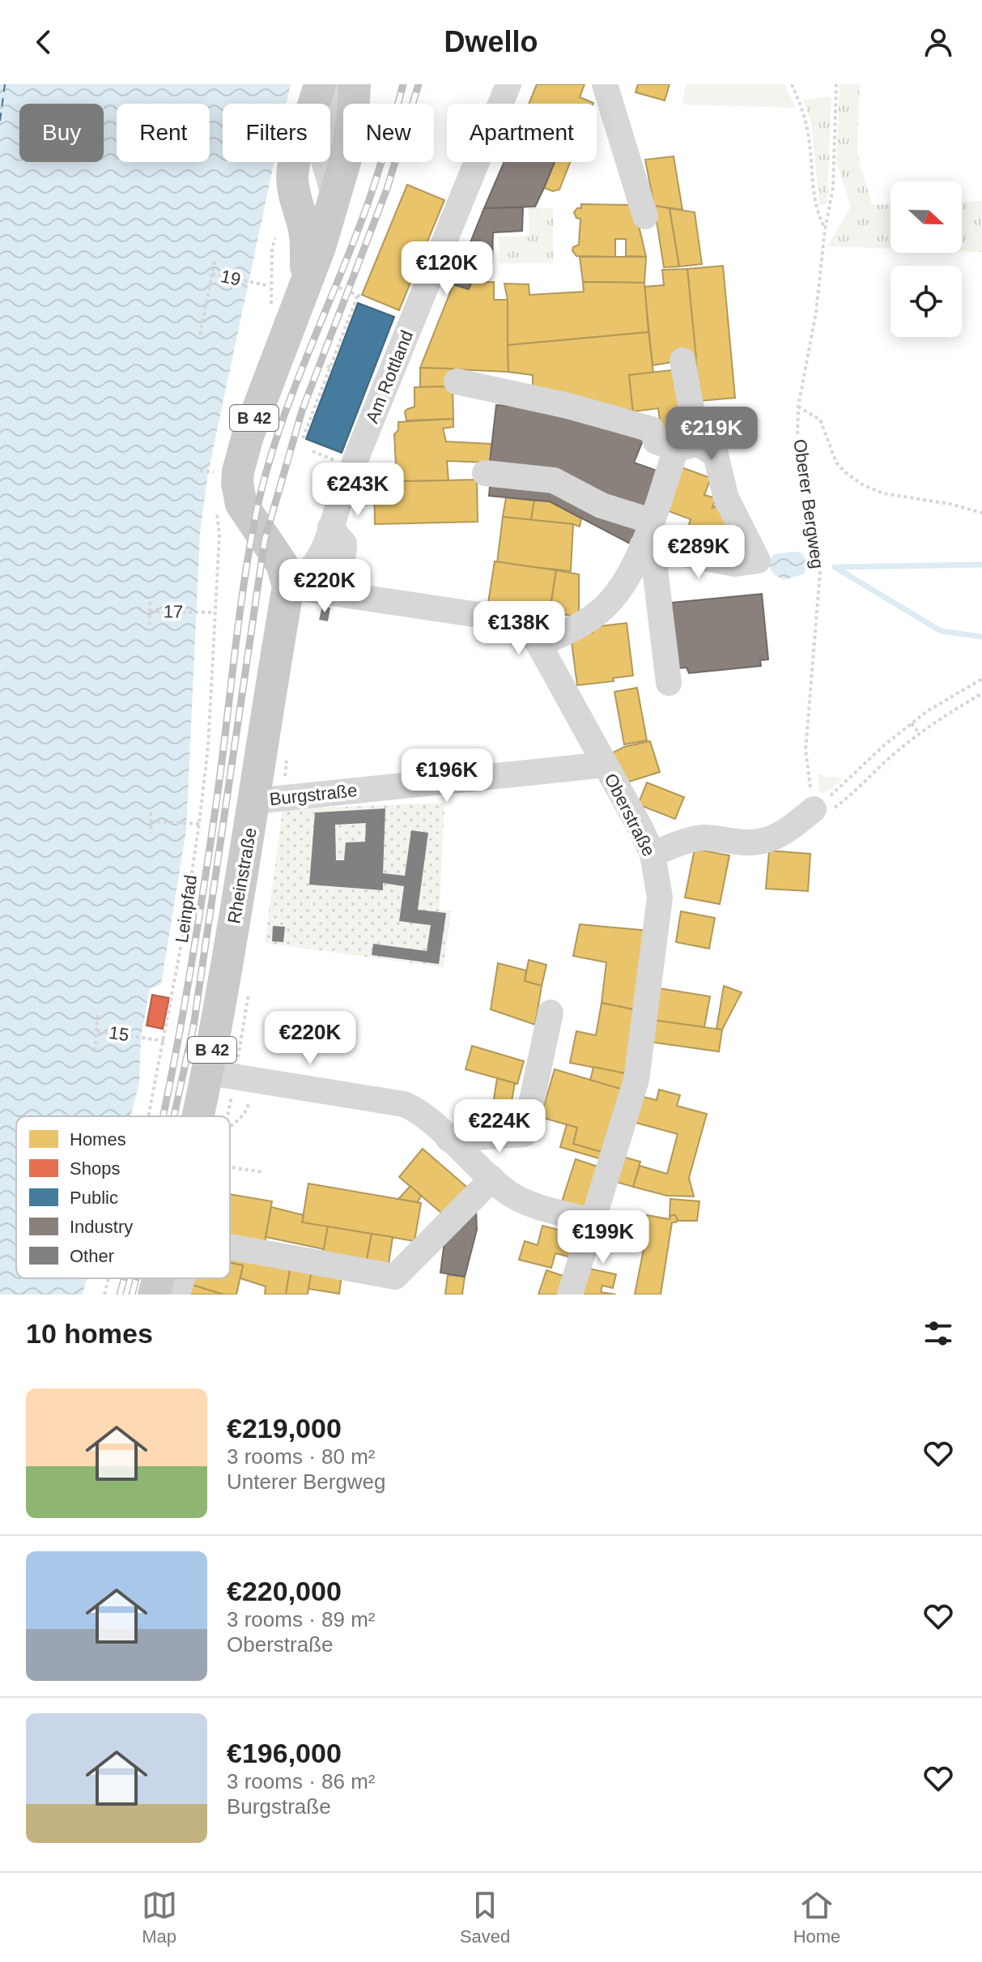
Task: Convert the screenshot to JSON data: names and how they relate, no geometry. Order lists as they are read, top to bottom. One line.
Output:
{"streets":{"main road":["B 42","Rheinstraße"],"street":["Am Rottland","Burgstraße","Oberstraße"],"path":["19","Oberer Bergweg","17","Leinpfad","15"]},"crossings":[["Am Rottland","B 42"],["Am Rottland","Oberstraße"],["Am Rottland","Rheinstraße"],["B 42","Oberstraße"],["B 42","Rheinstraße"],["17","Leinpfad"],["Burgstraße","Oberstraße"],["Burgstraße","Rheinstraße"],["Oberstraße","Rheinstraße"],["Leinpfad","15"]],"legend":["Homes","Shops","Public","Industry","Other"],"north":"right","page":{"header":"Dwello","chip":["Buy","Rent","Filters","New","Apartment"],"price":["€120K","€219K","€243K","€289K","€220K","€138K","€196K","€220K","€224K","€199K"],"heading":"10 homes","list":[{"name":"€219,000","note":"3 rooms · 80 m² · Unterer Bergweg"},{"name":"€220,000","note":"3 rooms · 89 m² · Oberstraße"},{"name":"€196,000","note":"3 rooms · 86 m² · Burgstraße"}],"tabs":["Map","Saved","Home"]}}
